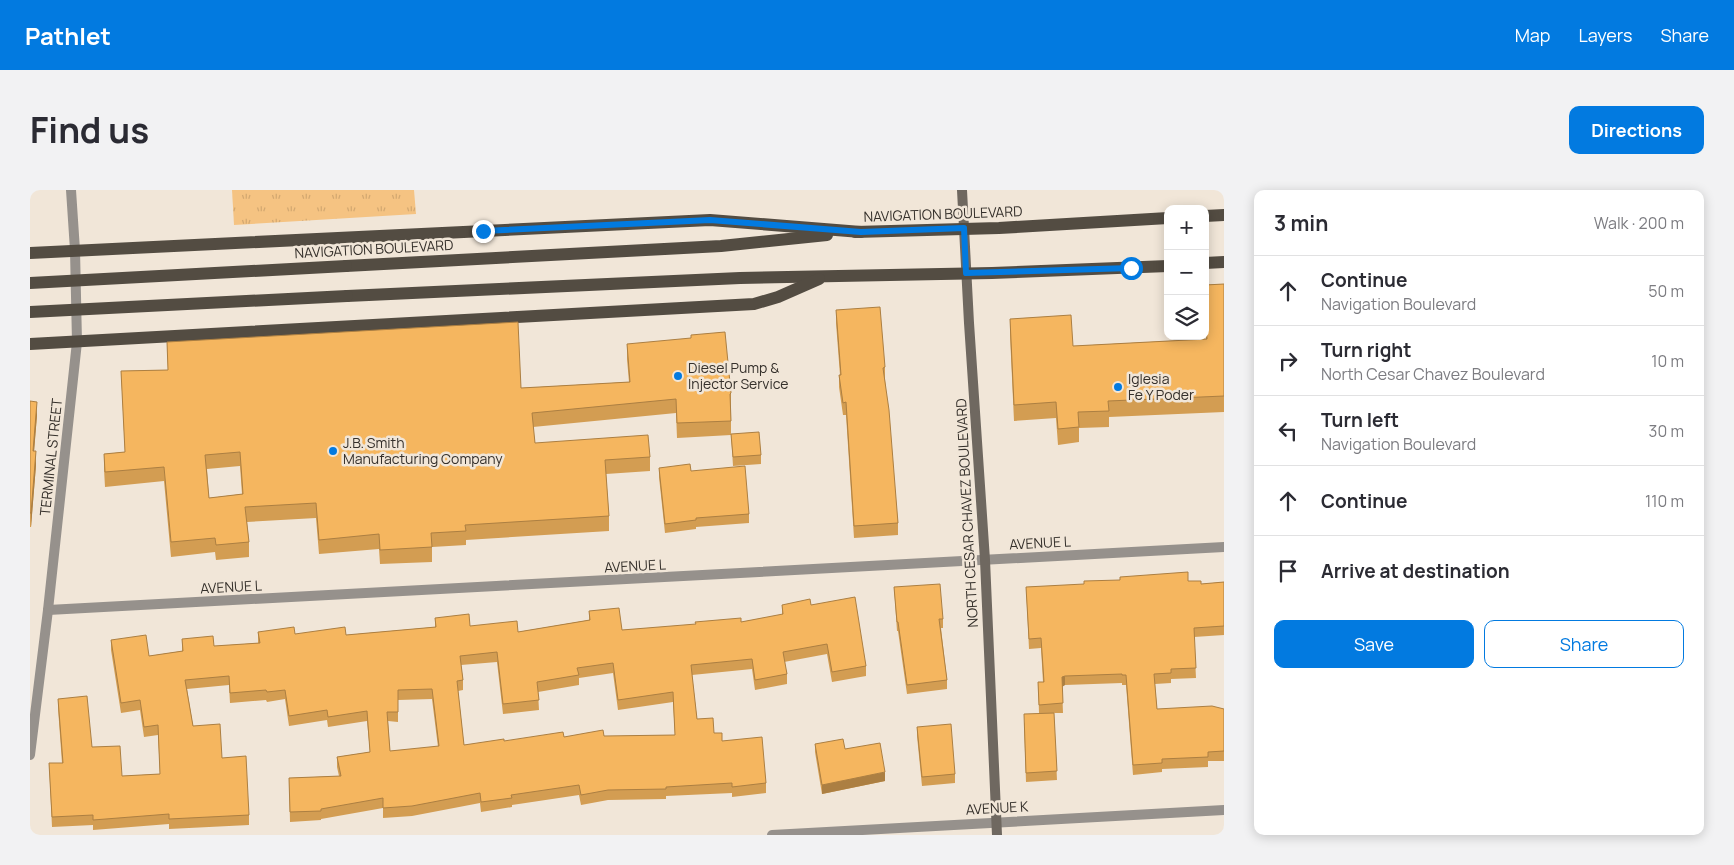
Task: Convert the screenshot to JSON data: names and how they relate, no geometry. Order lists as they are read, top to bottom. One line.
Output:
{"streets":{"main road":["NAVIGATION BOULEVARD"],"street":["TERMINAL STREET","NORTH CESAR CHAVEZ BOULEVARD","AVENUE L","AVENUE K"]},"crossings":[["NAVIGATION BOULEVARD","NORTH CESAR CHAVEZ BOULEVARD"],["TERMINAL STREET","AVENUE L"],["NORTH CESAR CHAVEZ BOULEVARD","AVENUE L"],["NORTH CESAR CHAVEZ BOULEVARD","AVENUE K"]],"places":["Diesel Pump & Injector Service","Iglesia Fe Y Poder","J.B. Smith Manufacturing Company"],"page":{"header":"Pathlet","nav":["Map","Layers","Share"],"title":"Find us","buttons":["Directions",["Save","Share"]],"heading":["3 min","Walk · 200 m"],"map_buttons":["+","−"],"list":[["Continue","Navigation Boulevard","50 m"],["Turn right","North Cesar Chavez Boulevard","10 m"],["Turn left","Navigation Boulevard","30 m"],["Continue","110 m"],"Arrive at destination"]}}
